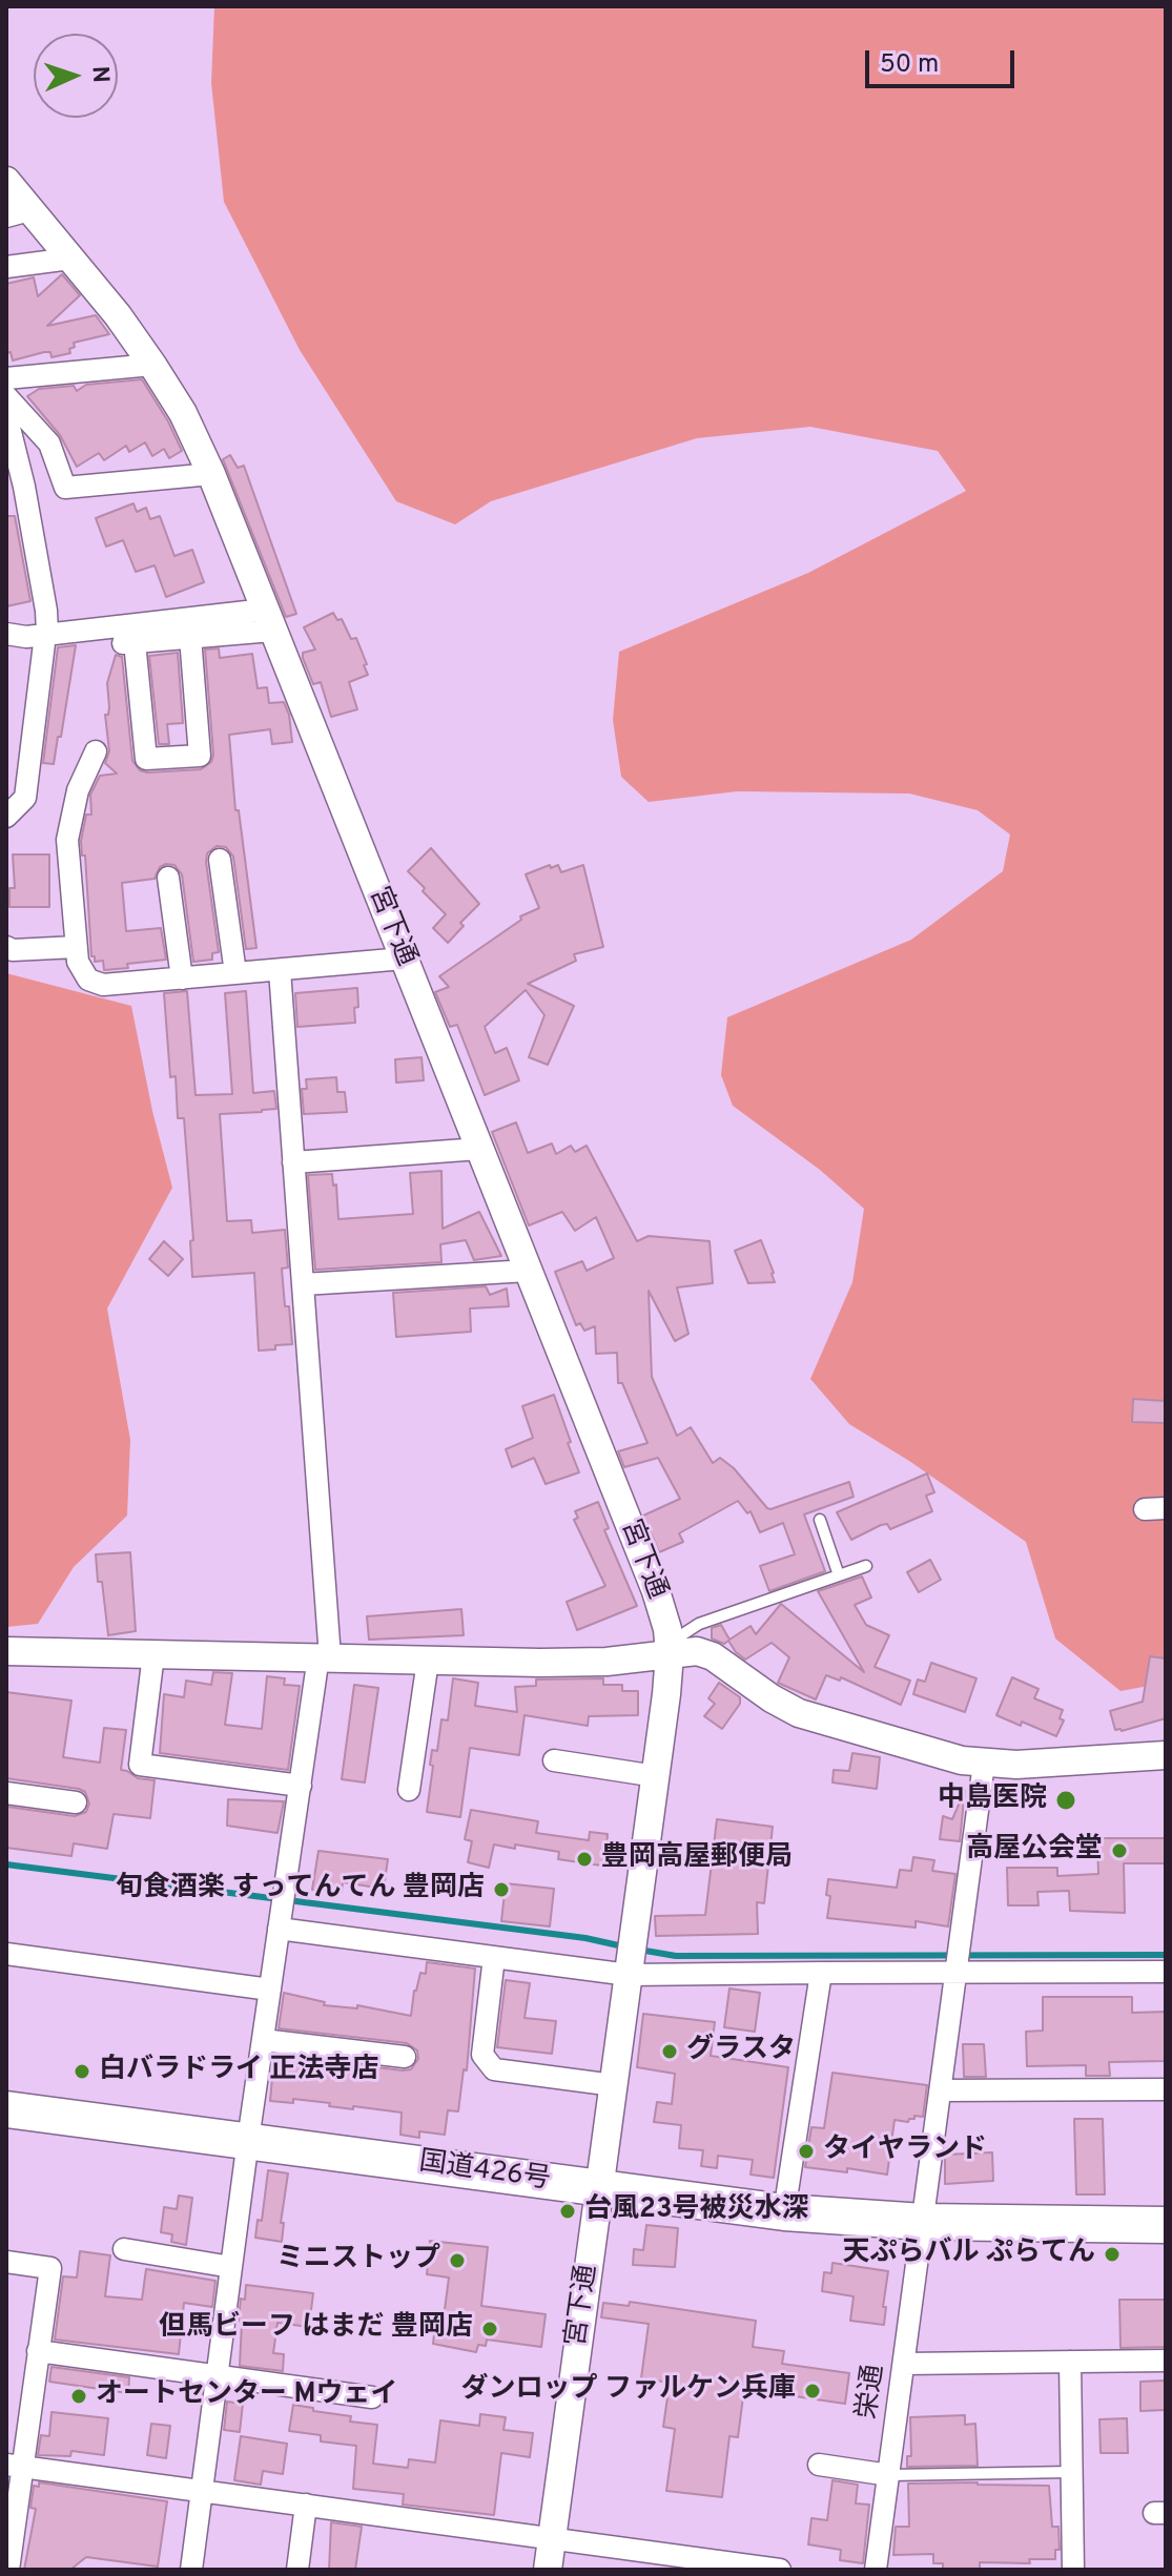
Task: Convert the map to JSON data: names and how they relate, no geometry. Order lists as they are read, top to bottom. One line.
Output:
{"streets":{"highway":["国道426号"],"street":["宮下通","栄通"]},"crossings":[["宮下通","国道426号"],["国道426号","栄通"]],"places":["中島医院","高屋公会堂","豊岡高屋郵便局","旬食酒楽 すってんてん 豊岡店","グラスタ","白バラドライ 正法寺店","タイヤランド","台風23号被災水深","天ぷらバル ぷらてん","ミニストップ","但馬ビーフ はまだ 豊岡店","ダンロップ ファルケン兵庫","オートセンター Mウェイ"],"scale_bar":"50 m","north":"right"}
